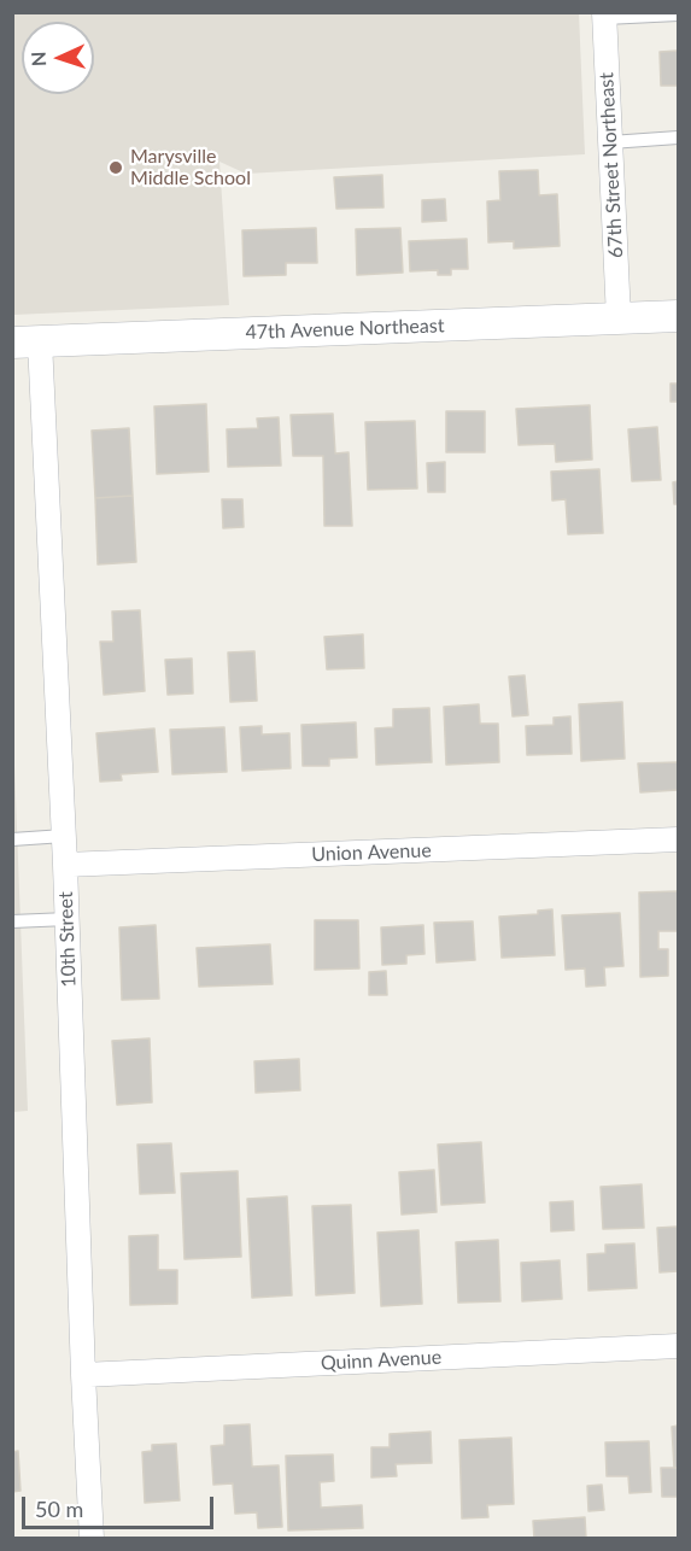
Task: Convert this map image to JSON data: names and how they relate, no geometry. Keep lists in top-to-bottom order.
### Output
{
  "streets": {
    "street": [
      "67th Street Northeast",
      "47th Avenue Northeast",
      "Union Avenue",
      "10th Street",
      "Quinn Avenue"
    ]
  },
  "crossings": [
    ["67th Street Northeast", "47th Avenue Northeast"],
    ["47th Avenue Northeast", "10th Street"],
    ["Union Avenue", "10th Street"],
    ["10th Street", "Quinn Avenue"]
  ],
  "places": ["Marysville Middle School"],
  "scale_bar": "50 m",
  "north": "left"
}
